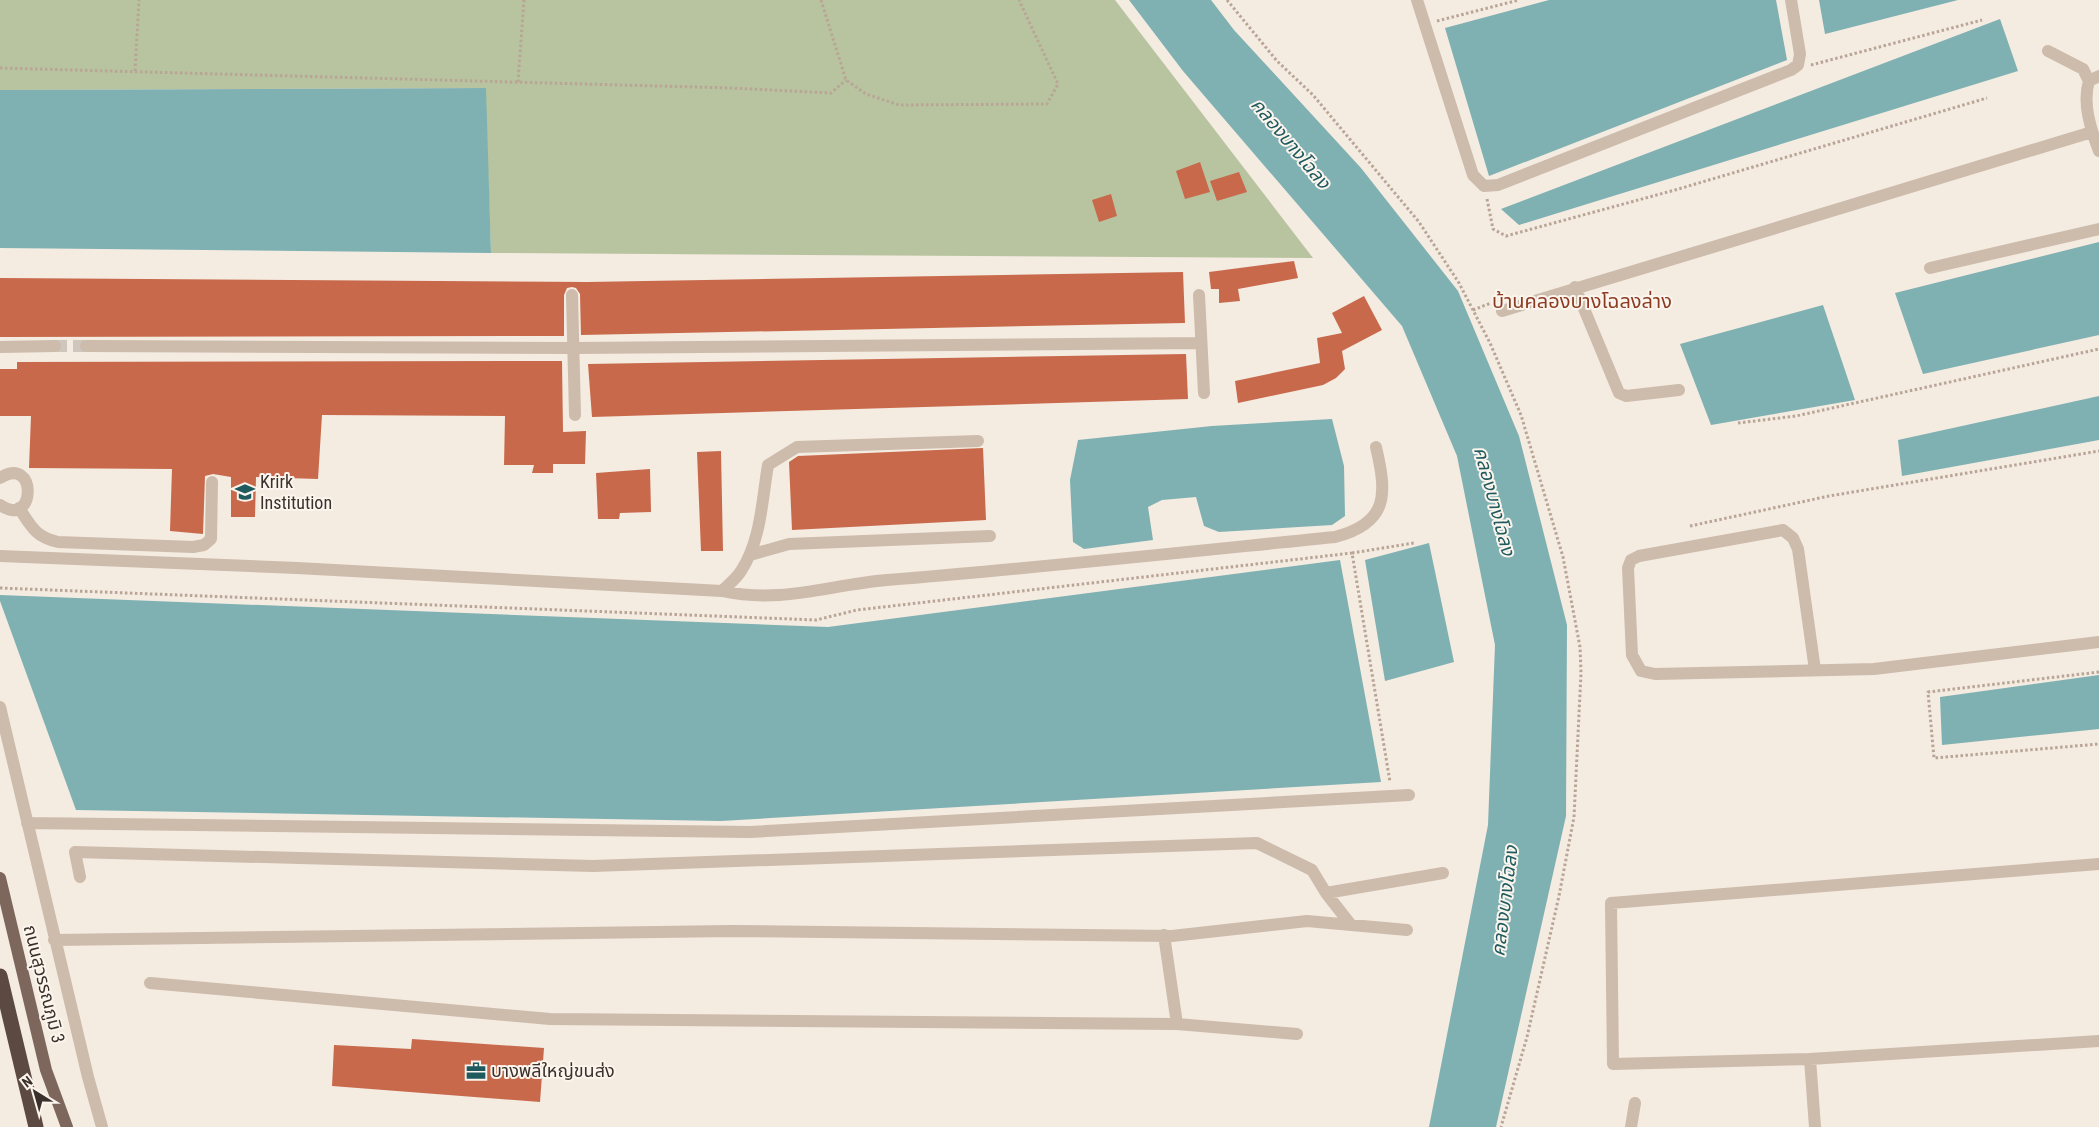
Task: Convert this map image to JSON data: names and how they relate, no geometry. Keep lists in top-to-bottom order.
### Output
{
  "streets": {
    "main road": ["ถนนสุวรรณภูมิ 3"]
  },
  "districts": ["บ้านคลองบางโฉลงล่าง"],
  "water": ["คลองบางโฉลง"],
  "places": {
    "school or university": ["Krirk Institution"],
    "office": ["บางพลีใหญ่ขนส่ง"]
  },
  "north": "top left"
}
